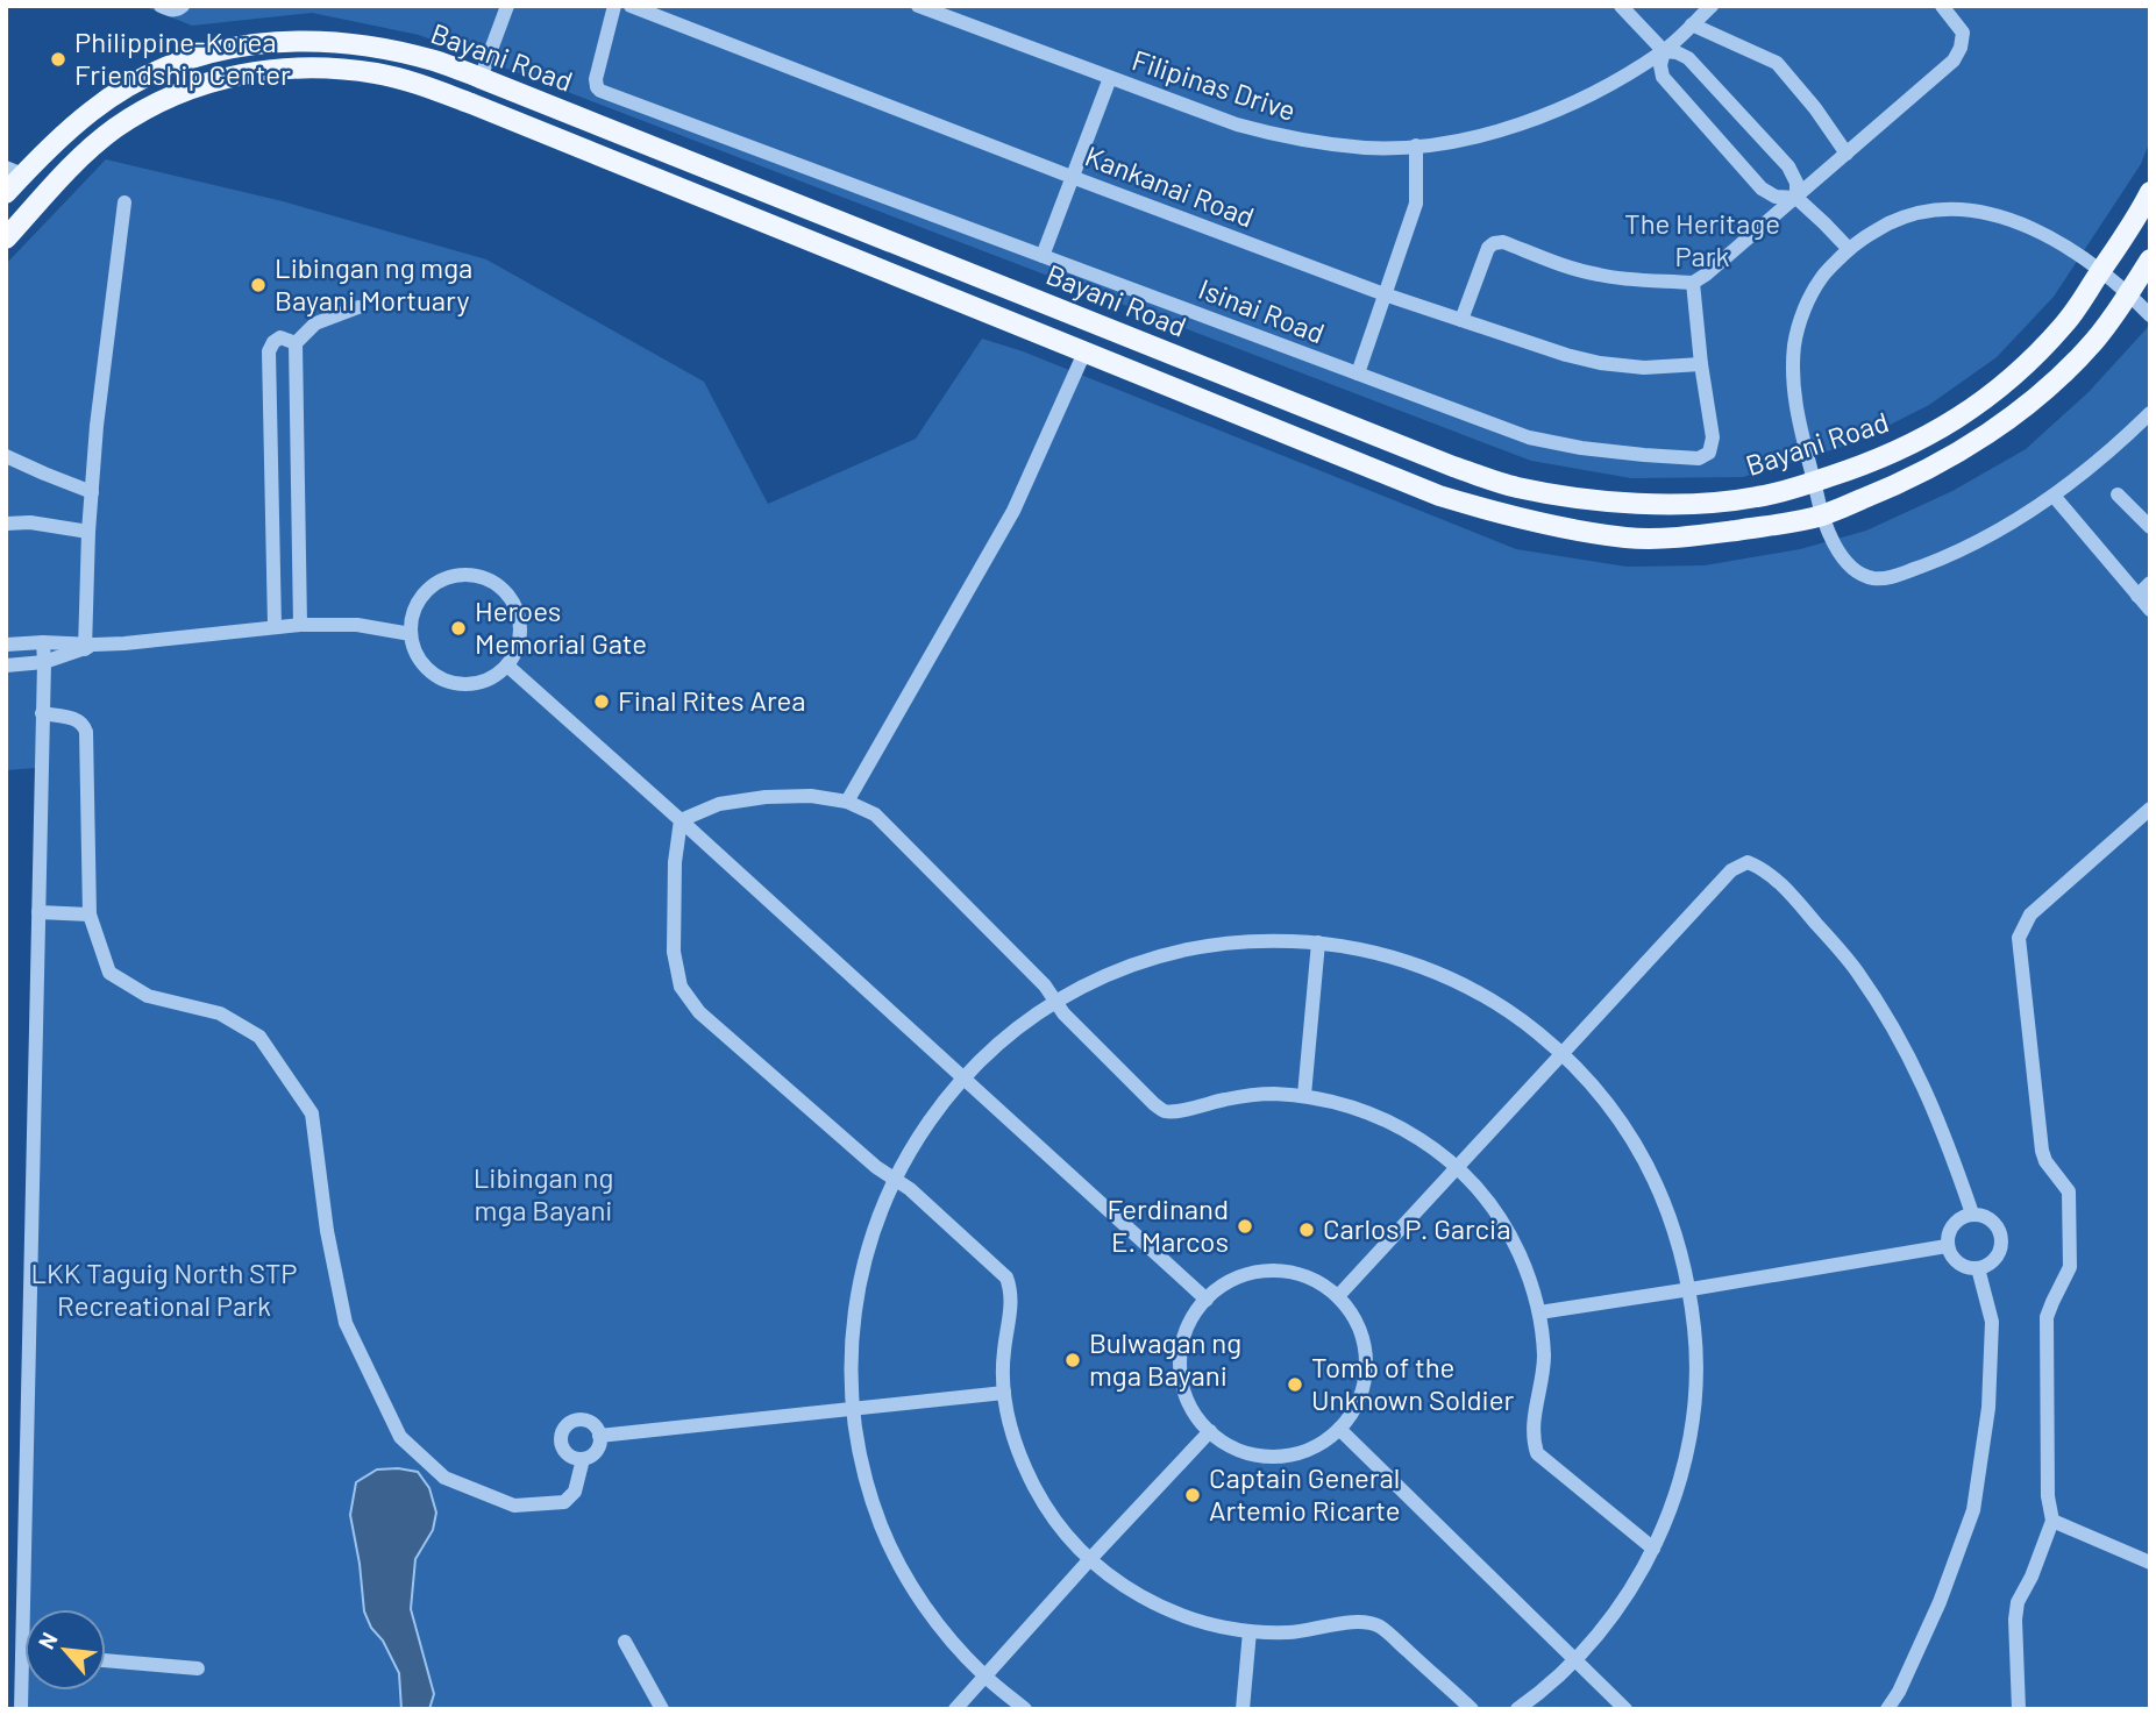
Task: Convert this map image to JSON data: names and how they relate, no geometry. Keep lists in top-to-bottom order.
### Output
{
  "streets": {
    "main road": ["Bayani Road"],
    "street": ["Filipinas Drive", "Kankanai Road", "Isinai Road"]
  },
  "crossings": [
    ["Kankanai Road", "Isinai Road"]
  ],
  "parks": ["The Heritage Park", "Libingan ng mga Bayani", "LKK Taguig North STP Recreational Park"],
  "places": [
    "Philippine-Korea Friendship Center",
    "Libingan ng mga Bayani Mortuary",
    "Heroes Memorial Gate",
    "Final Rites Area",
    "Ferdinand E. Marcos",
    "Carlos P. Garcia",
    "Bulwagan ng mga Bayani",
    "Tomb of the Unknown Soldier",
    "Captain General Artemio Ricarte"
  ],
  "north": "top left"
}
